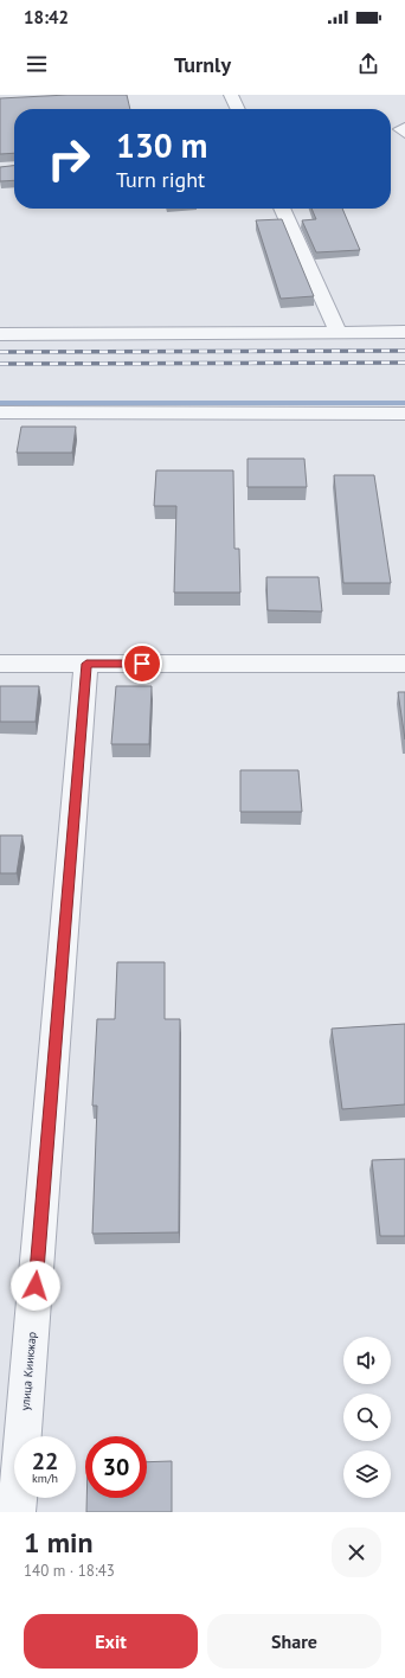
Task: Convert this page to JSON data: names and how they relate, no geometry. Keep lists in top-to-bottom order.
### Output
{
  "streets": {
    "street": ["улица Киикжар"]
  },
  "page": {
    "status": "18:42",
    "header": "Turnly",
    "turn": ["130 m", "Turn right"],
    "speed": "22 km/h",
    "limit": "30",
    "heading": ["1 min", "140 m · 18:43"],
    "buttons": ["Exit", "Share"]
  }
}
